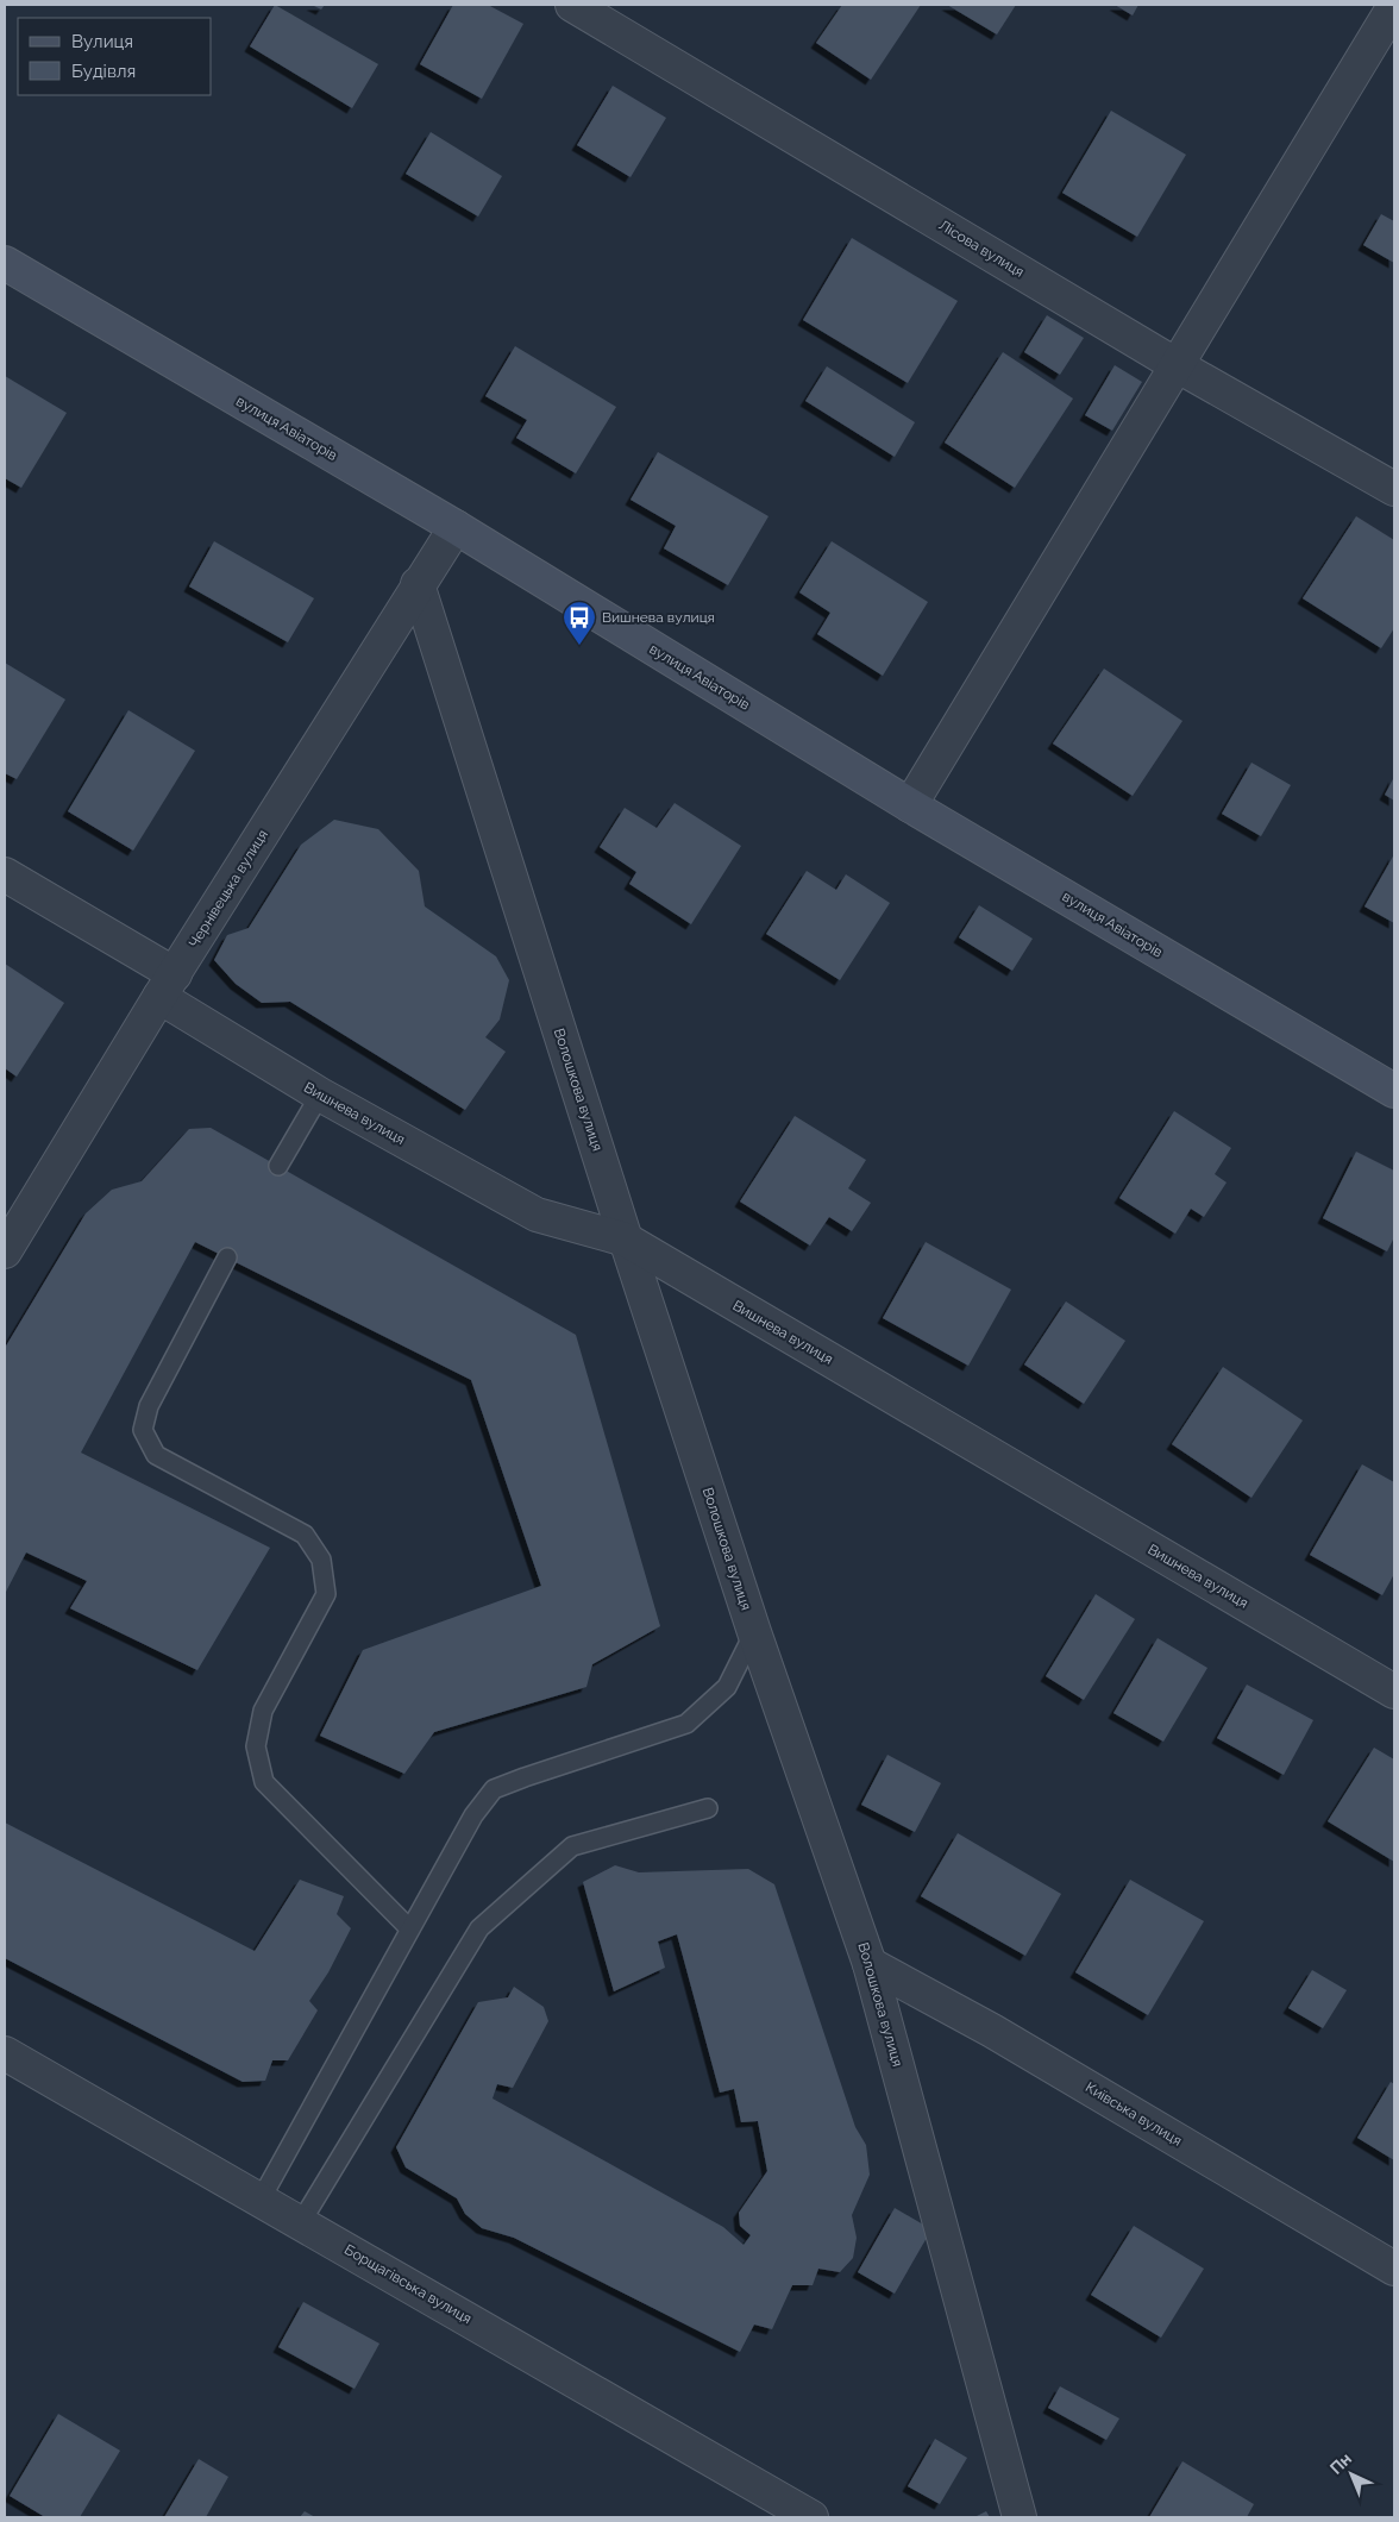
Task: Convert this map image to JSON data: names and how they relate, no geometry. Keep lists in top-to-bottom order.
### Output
{
  "streets": {
    "main road": ["вулиця Авіаторів"],
    "street": [
      "Лісова вулиця",
      "Чернівецька вулиця",
      "Волошкова вулиця",
      "Вишнева вулиця",
      "Київська вулиця",
      "Борщагівська вулиця"
    ]
  },
  "crossings": [
    ["вулиця Авіаторів", "Чернівецька вулиця"],
    ["Чернівецька вулиця", "Волошкова вулиця"],
    ["Чернівецька вулиця", "Вишнева вулиця"],
    ["Волошкова вулиця", "Вишнева вулиця"],
    ["Волошкова вулиця", "Київська вулиця"]
  ],
  "places": {
    "bus stop": ["Вишнева вулиця"]
  },
  "legend": ["Вулиця", "Будівля"],
  "north": "top left"
}
